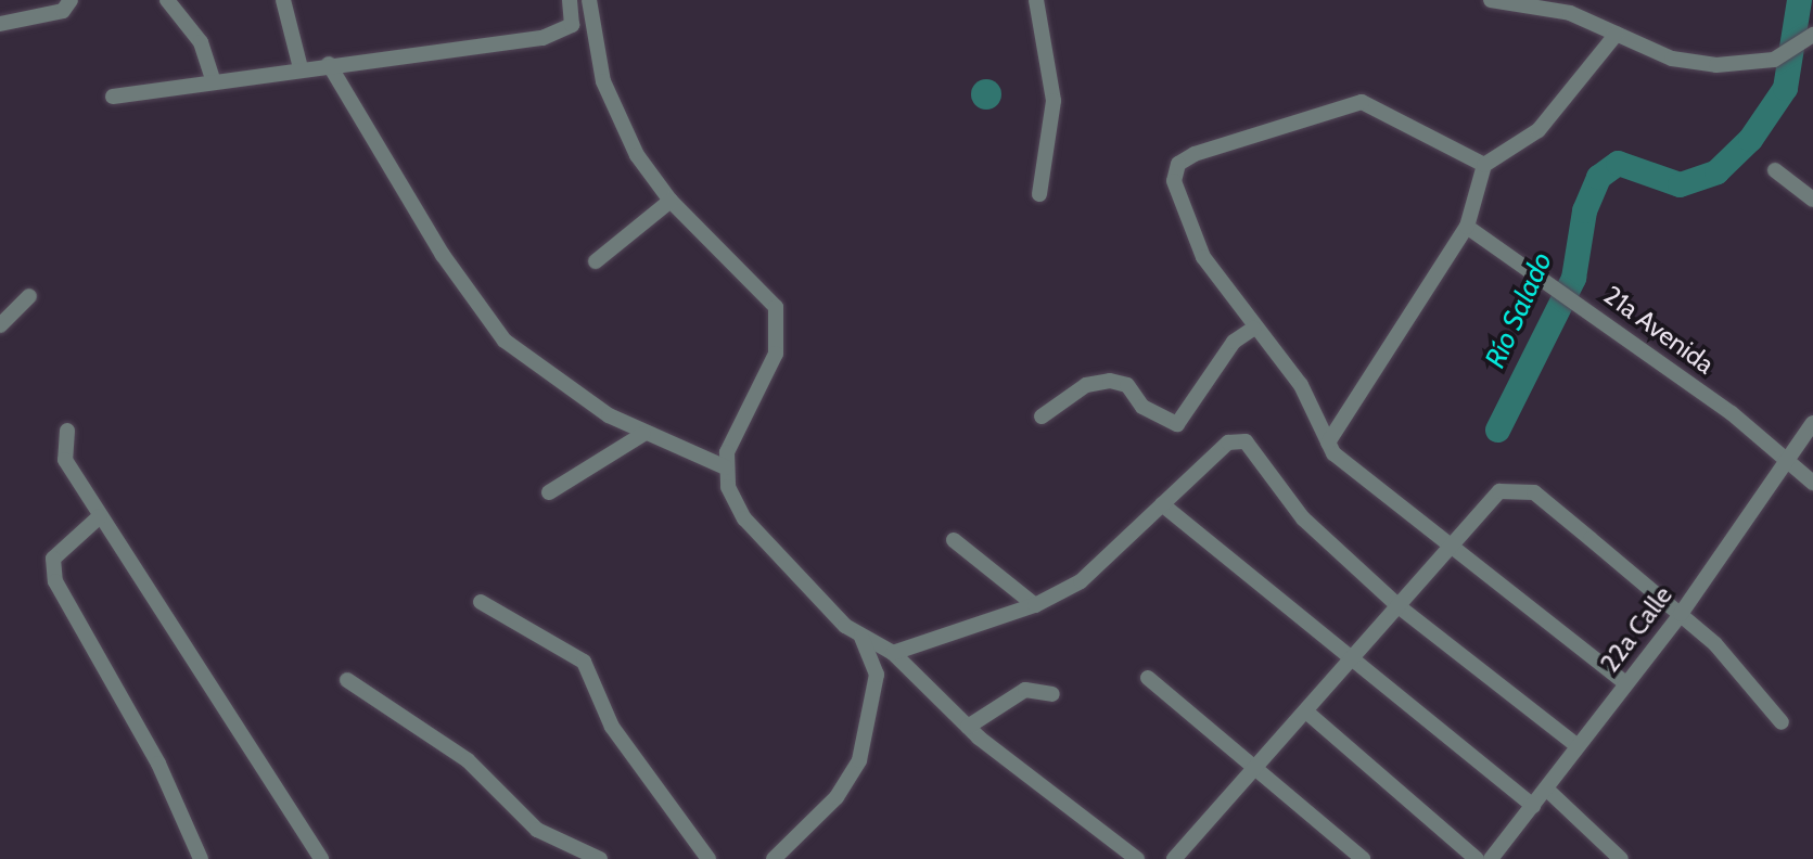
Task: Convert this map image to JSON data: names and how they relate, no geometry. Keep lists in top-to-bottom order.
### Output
{
  "streets": {
    "street": ["21a Avenida", "22a Calle"]
  },
  "crossings": [
    ["21a Avenida", "22a Calle"]
  ],
  "water": ["Río Salado"]
}
